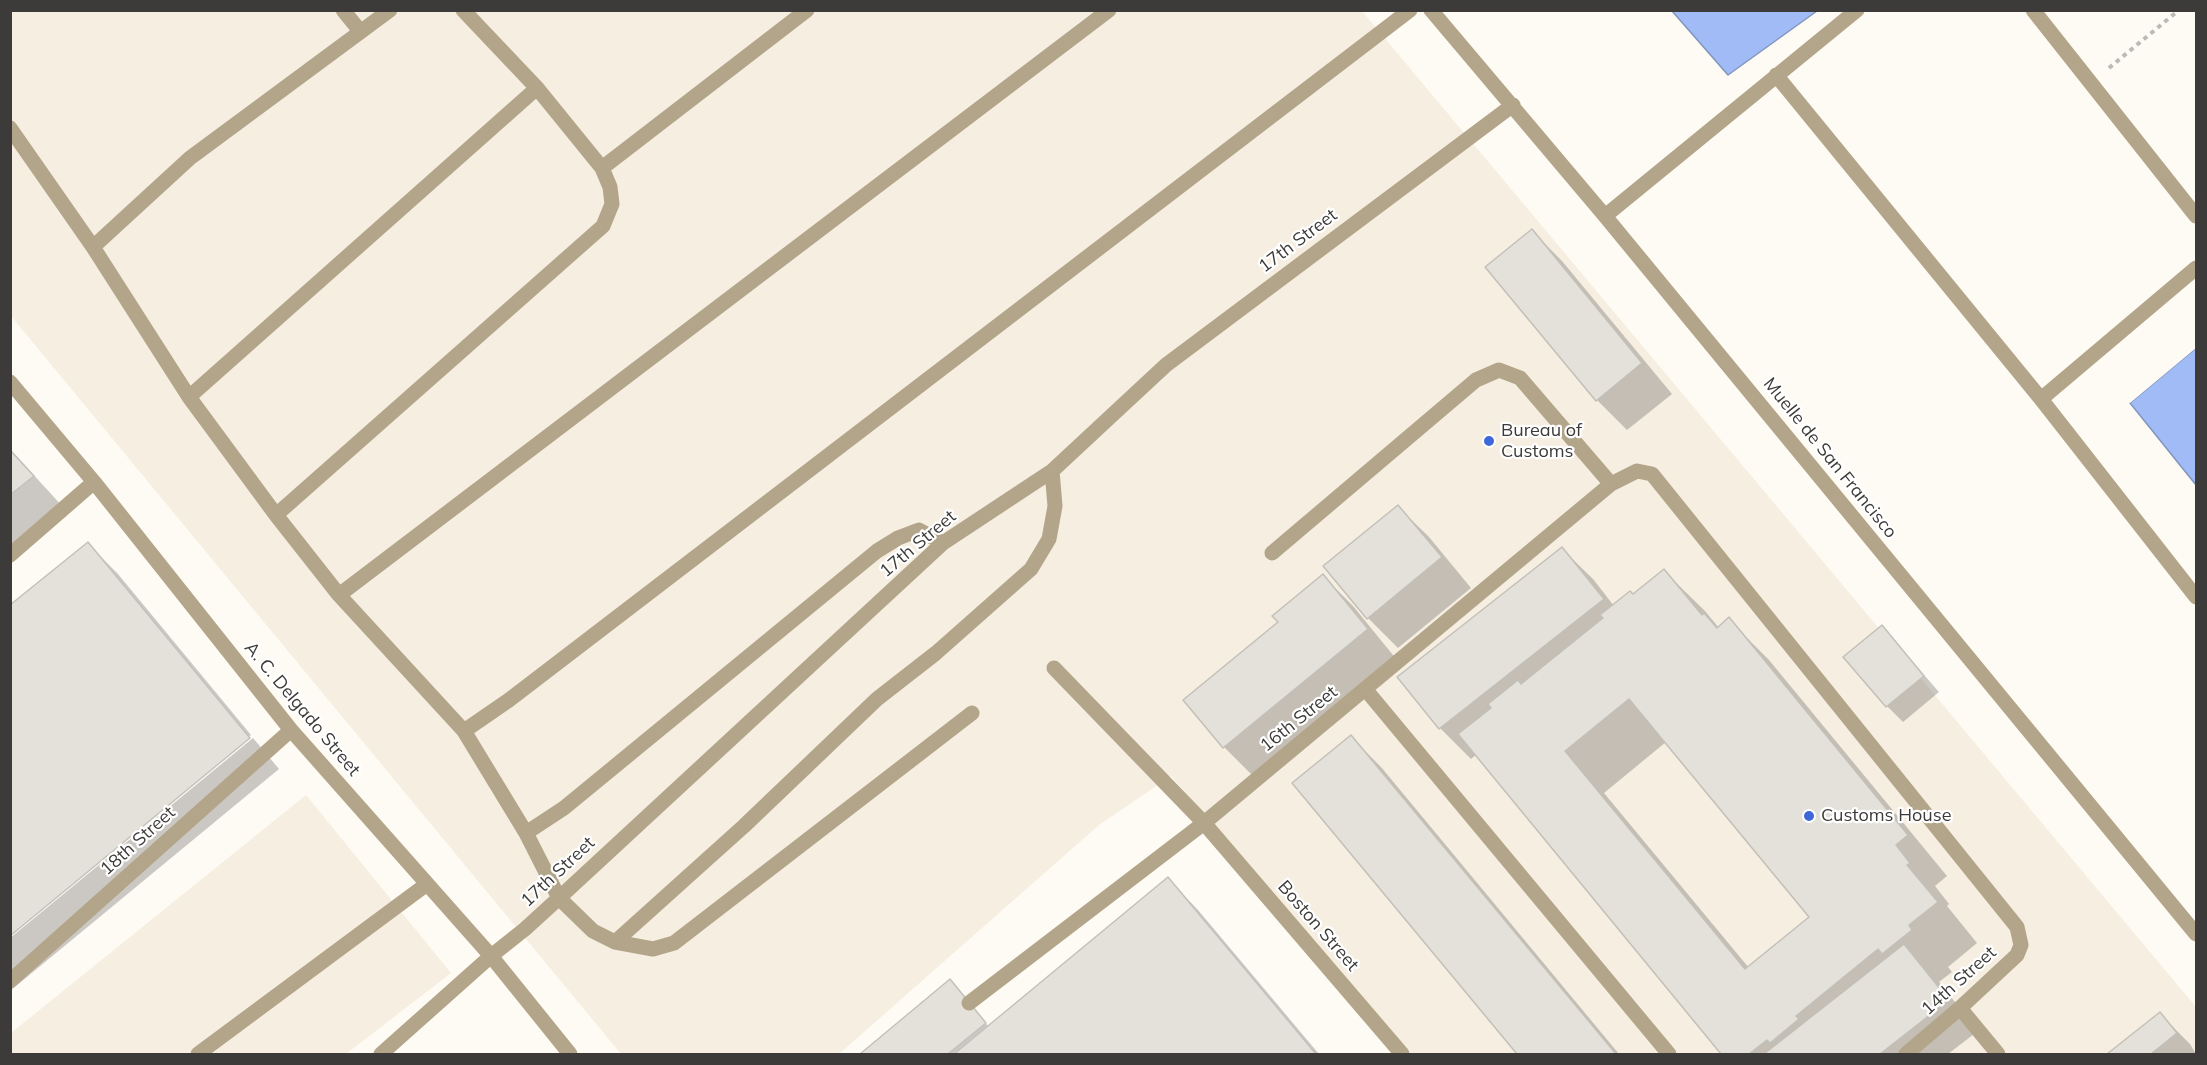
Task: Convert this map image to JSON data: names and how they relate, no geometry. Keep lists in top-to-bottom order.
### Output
{
  "streets": {
    "street": [
      "17th Street",
      "Muelle de San Francisco",
      "A. C. Delgado Street",
      "16th Street",
      "18th Street",
      "Boston Street",
      "14th Street"
    ]
  },
  "crossings": [
    ["17th Street", "Muelle de San Francisco"],
    ["17th Street", "A. C. Delgado Street"],
    ["A. C. Delgado Street", "18th Street"],
    ["16th Street", "Boston Street"],
    ["16th Street", "14th Street"]
  ],
  "places": ["Bureau of Customs", "Customs House"]
}
